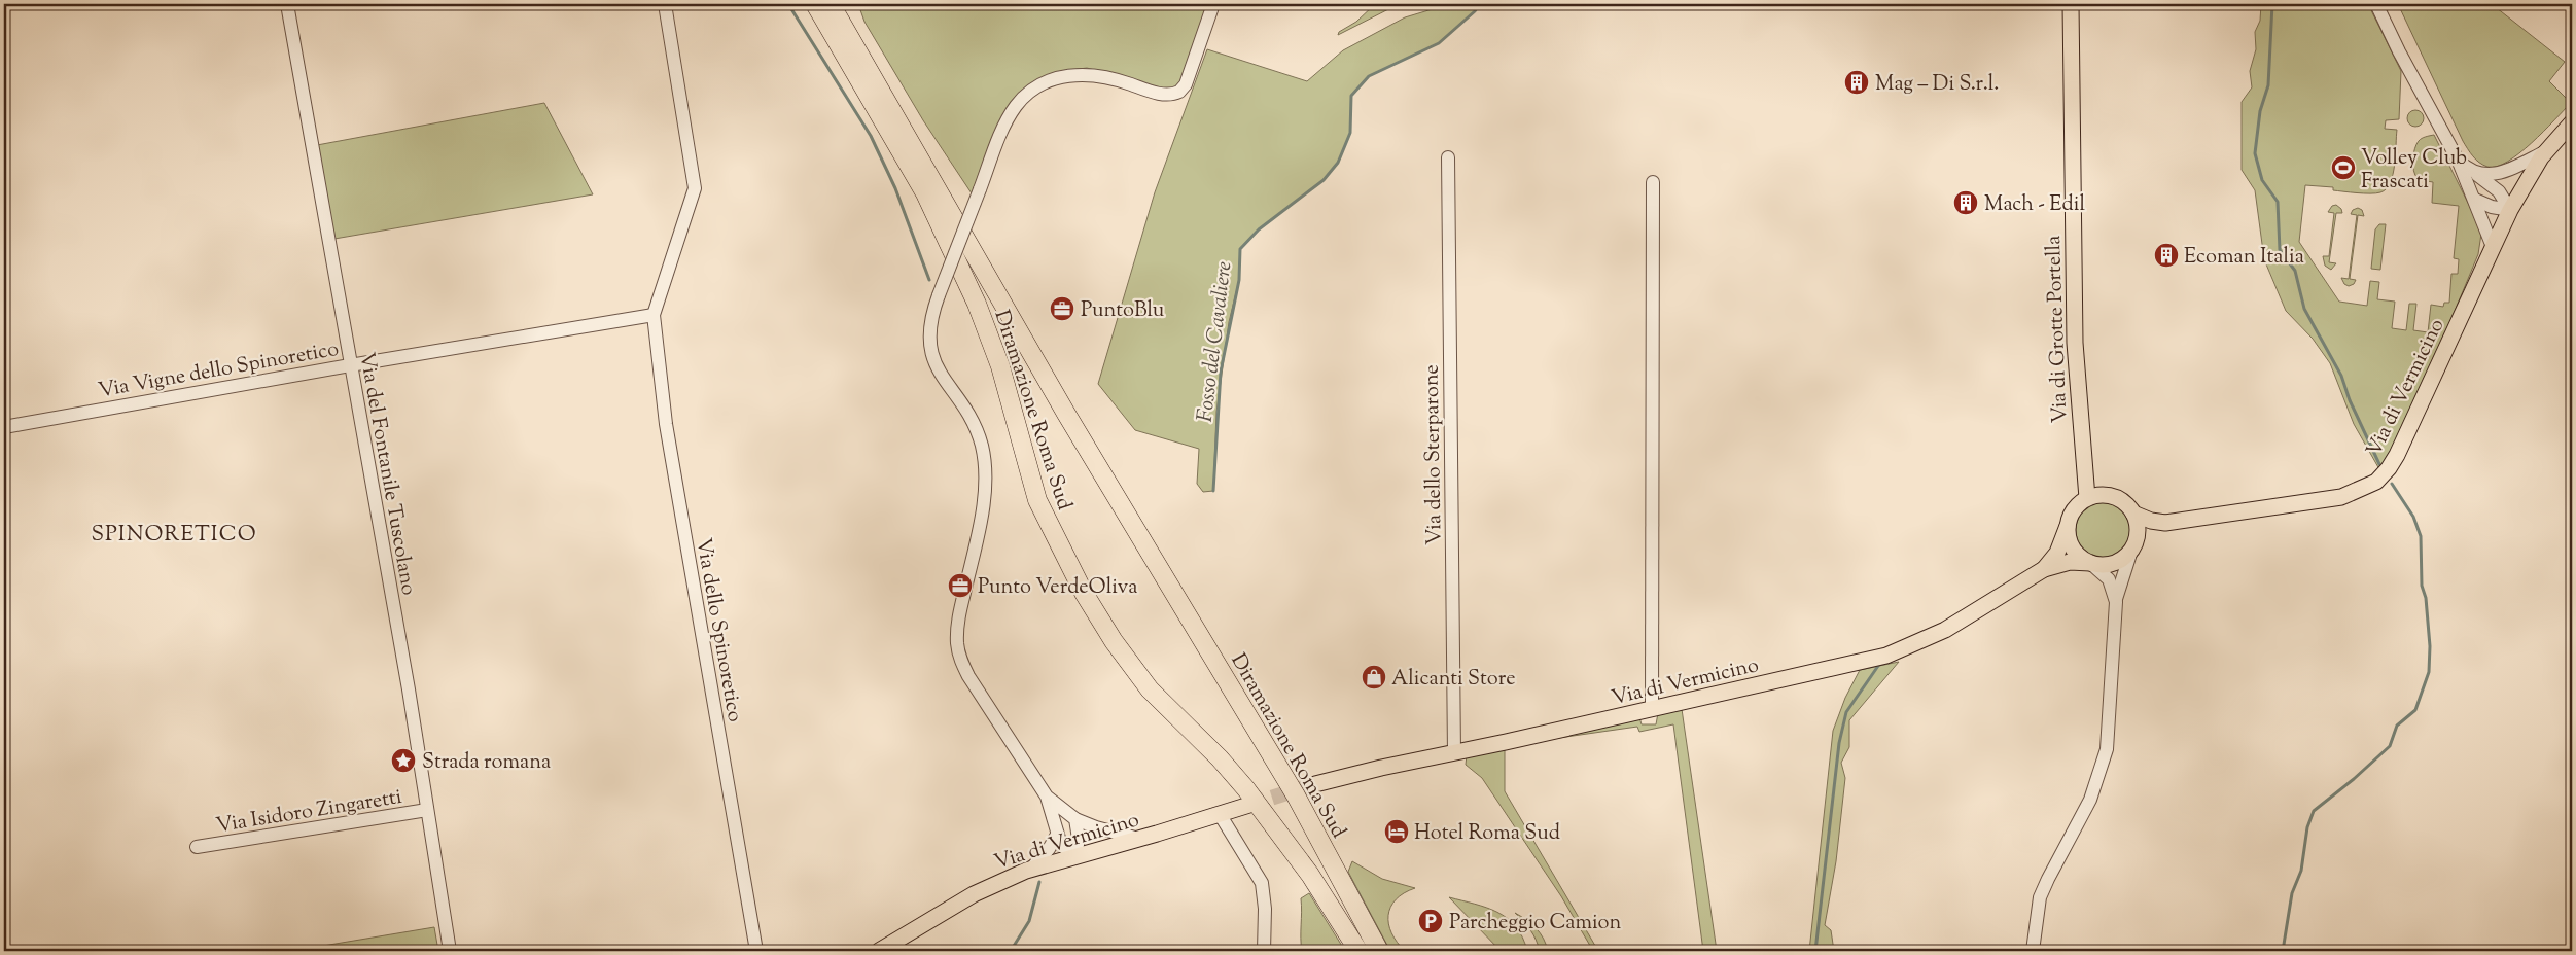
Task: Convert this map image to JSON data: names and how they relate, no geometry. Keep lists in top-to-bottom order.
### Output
{
  "streets": {
    "highway": ["Diramazione Roma Sud"],
    "main road": ["Via di Grotte Portella", "Via di Vermicino"],
    "street": [
      "Via Vigne dello Spinoretico",
      "Via dello Sterparone",
      "Via del Fontanile Tuscolano",
      "Via dello Spinoretico",
      "Via Isidoro Zingaretti"
    ]
  },
  "crossings": [
    ["Via di Grotte Portella", "Via di Vermicino"],
    ["Via Vigne dello Spinoretico", "Via del Fontanile Tuscolano"],
    ["Via Vigne dello Spinoretico", "Via dello Spinoretico"],
    ["Via di Vermicino", "Via dello Sterparone"],
    ["Via del Fontanile Tuscolano", "Via Isidoro Zingaretti"]
  ],
  "districts": ["SPINORETICO"],
  "water": ["Fosso del Cavaliere"],
  "places": {
    "building": ["Mag – Di S.r.l.", "Mach - Edil", "Ecoman Italia"],
    "sports": ["Volley Club Frascati"],
    "office": ["PuntoBlu", "Punto VerdeOliva"],
    "shop": ["Alicanti Store"],
    "place": ["Strada romana"],
    "hotel": ["Hotel Roma Sud"],
    "parking": ["Parcheggio Camion"]
  }
}
